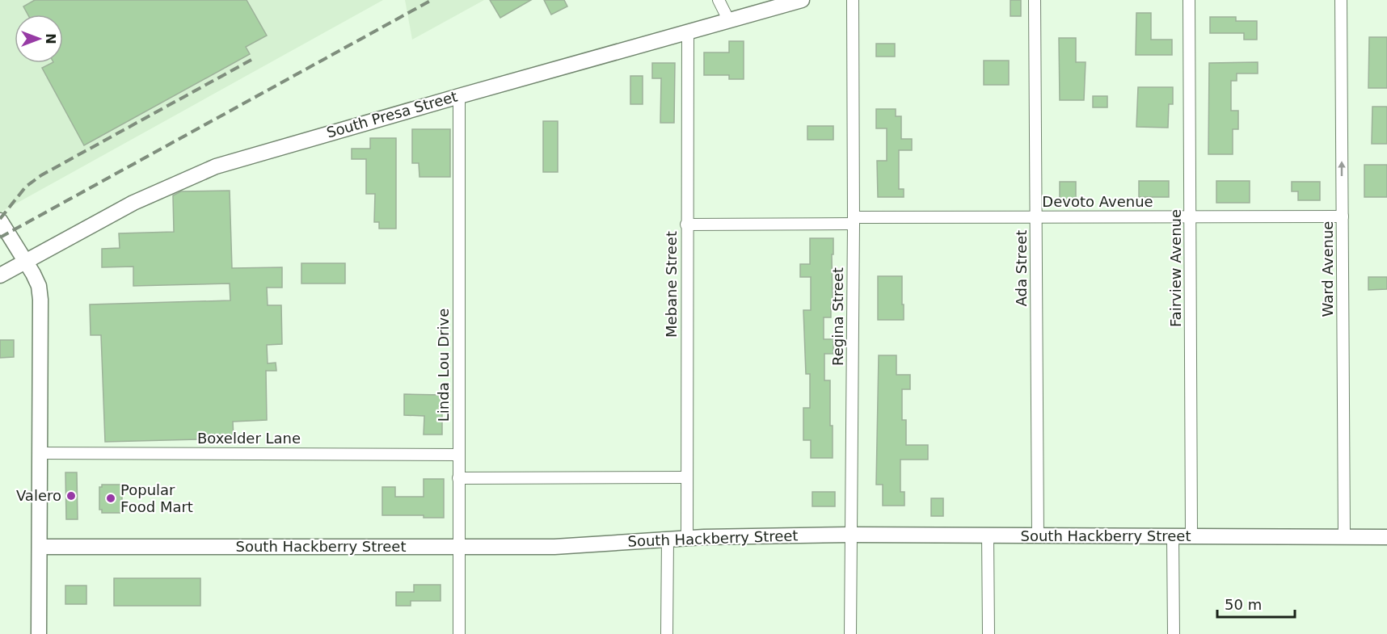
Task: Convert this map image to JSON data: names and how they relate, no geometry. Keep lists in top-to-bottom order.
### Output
{
  "streets": {
    "main road": ["South Presa Street", "South Hackberry Street"],
    "street": [
      "Devoto Avenue",
      "Ada Street",
      "Fairview Avenue",
      "Ward Avenue",
      "Mebane Street",
      "Regina Street",
      "Linda Lou Drive",
      "Boxelder Lane"
    ]
  },
  "crossings": [
    ["South Presa Street", "Mebane Street"],
    ["South Presa Street", "Linda Lou Drive"],
    ["Devoto Avenue", "Ada Street"],
    ["Devoto Avenue", "Fairview Avenue"],
    ["Devoto Avenue", "Ward Avenue"],
    ["Devoto Avenue", "Mebane Street"],
    ["Devoto Avenue", "Regina Street"],
    ["Ada Street", "South Hackberry Street"],
    ["Fairview Avenue", "South Hackberry Street"],
    ["Ward Avenue", "South Hackberry Street"],
    ["Mebane Street", "South Hackberry Street"],
    ["Regina Street", "South Hackberry Street"],
    ["Linda Lou Drive", "Boxelder Lane"],
    ["Linda Lou Drive", "South Hackberry Street"]
  ],
  "one_way": ["Ward Avenue"],
  "places": ["Valero", "Popular Food Mart"],
  "scale_bar": "50 m",
  "north": "right"
}
